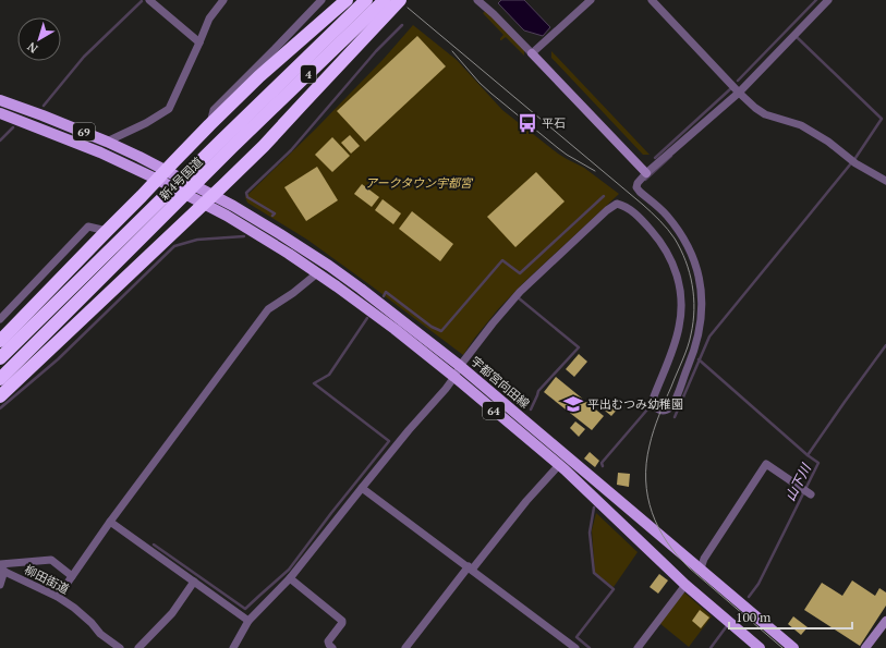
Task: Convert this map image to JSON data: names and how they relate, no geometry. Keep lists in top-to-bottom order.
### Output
{
  "streets": {
    "highway": ["4", "新4号国道"],
    "main road": ["69", "宇都宮向田線", "64"],
    "street": ["柳田街道"]
  },
  "crossings": [
    ["69", "宇都宮向田線"]
  ],
  "water": ["山下川"],
  "parks": ["アークタウン宇都宮"],
  "places": {
    "bus stop": ["平石"],
    "school or university": ["平出むつみ幼稚園"]
  },
  "scale_bar": "100 m",
  "north": "bottom left"
}
